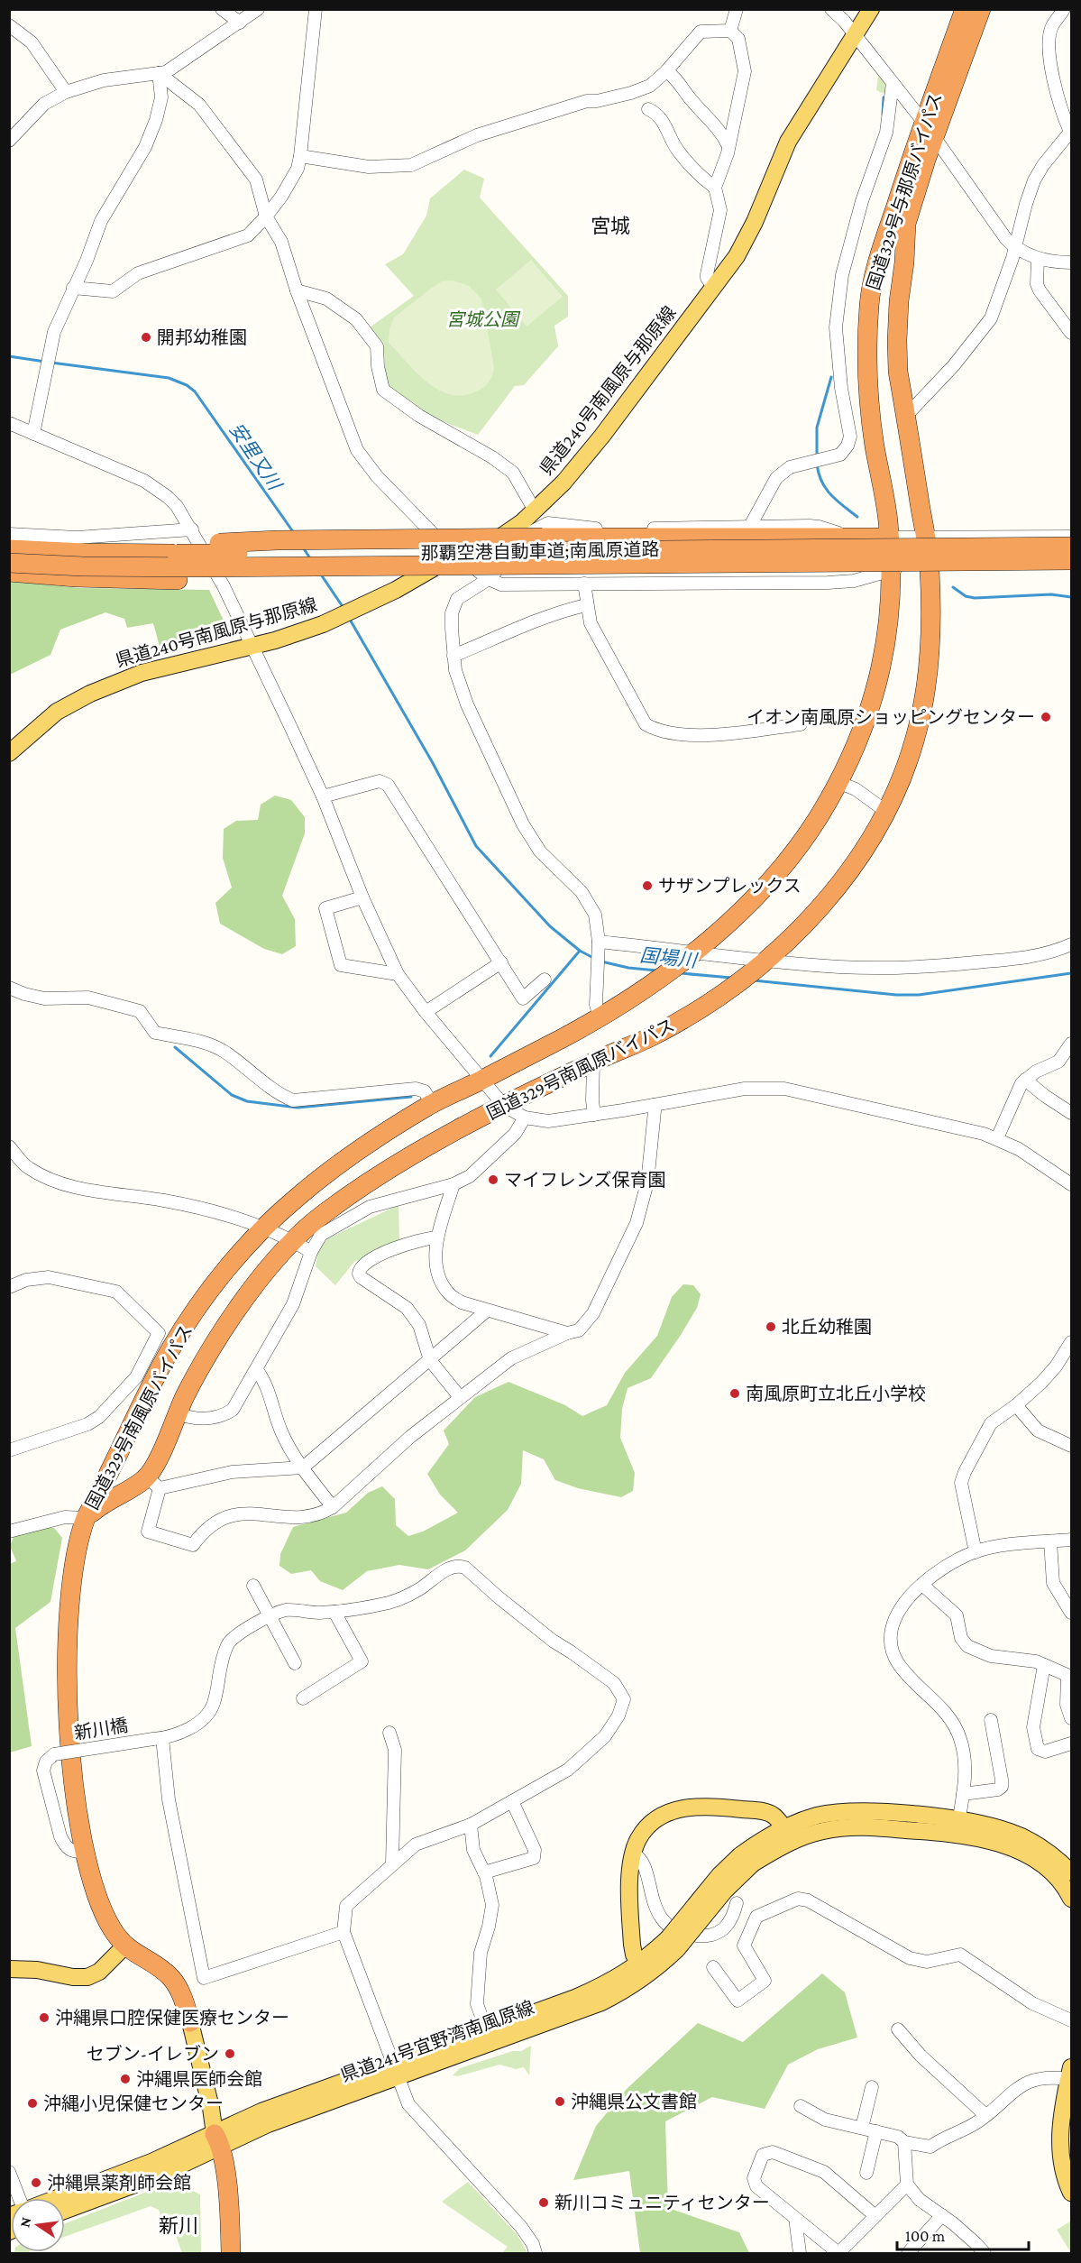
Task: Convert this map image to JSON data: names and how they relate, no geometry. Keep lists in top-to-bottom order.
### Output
{
  "streets": {
    "highway": ["国道329号与那原バイパス", "那覇空港自動車道;南風原道路", "国道329号南風原バイパス"],
    "main road": ["県道240号南風原与那原線", "県道241号宜野湾南風原線"],
    "street": ["新川橋"]
  },
  "crossings": [
    ["国道329号与那原バイパス", "国道329号南風原バイパス"],
    ["国道329号南風原バイパス", "新川橋"]
  ],
  "districts": ["宮城", "新川"],
  "water": ["安里又川", "国場川"],
  "parks": ["宮城公園"],
  "places": [
    "開邦幼稚園",
    "イオン南風原ショッピングセンター",
    "サザンプレックス",
    "マイフレンズ保育園",
    "北丘幼稚園",
    "南風原町立北丘小学校",
    "沖縄県口腔保健医療センター",
    "セブン-イレブン",
    "沖縄県医師会館",
    "沖縄県公文書館",
    "沖縄小児保健センター",
    "沖縄県薬剤師会館",
    "新川コミュニティセンター"
  ],
  "scale_bar": "100 m",
  "north": "left"
}
